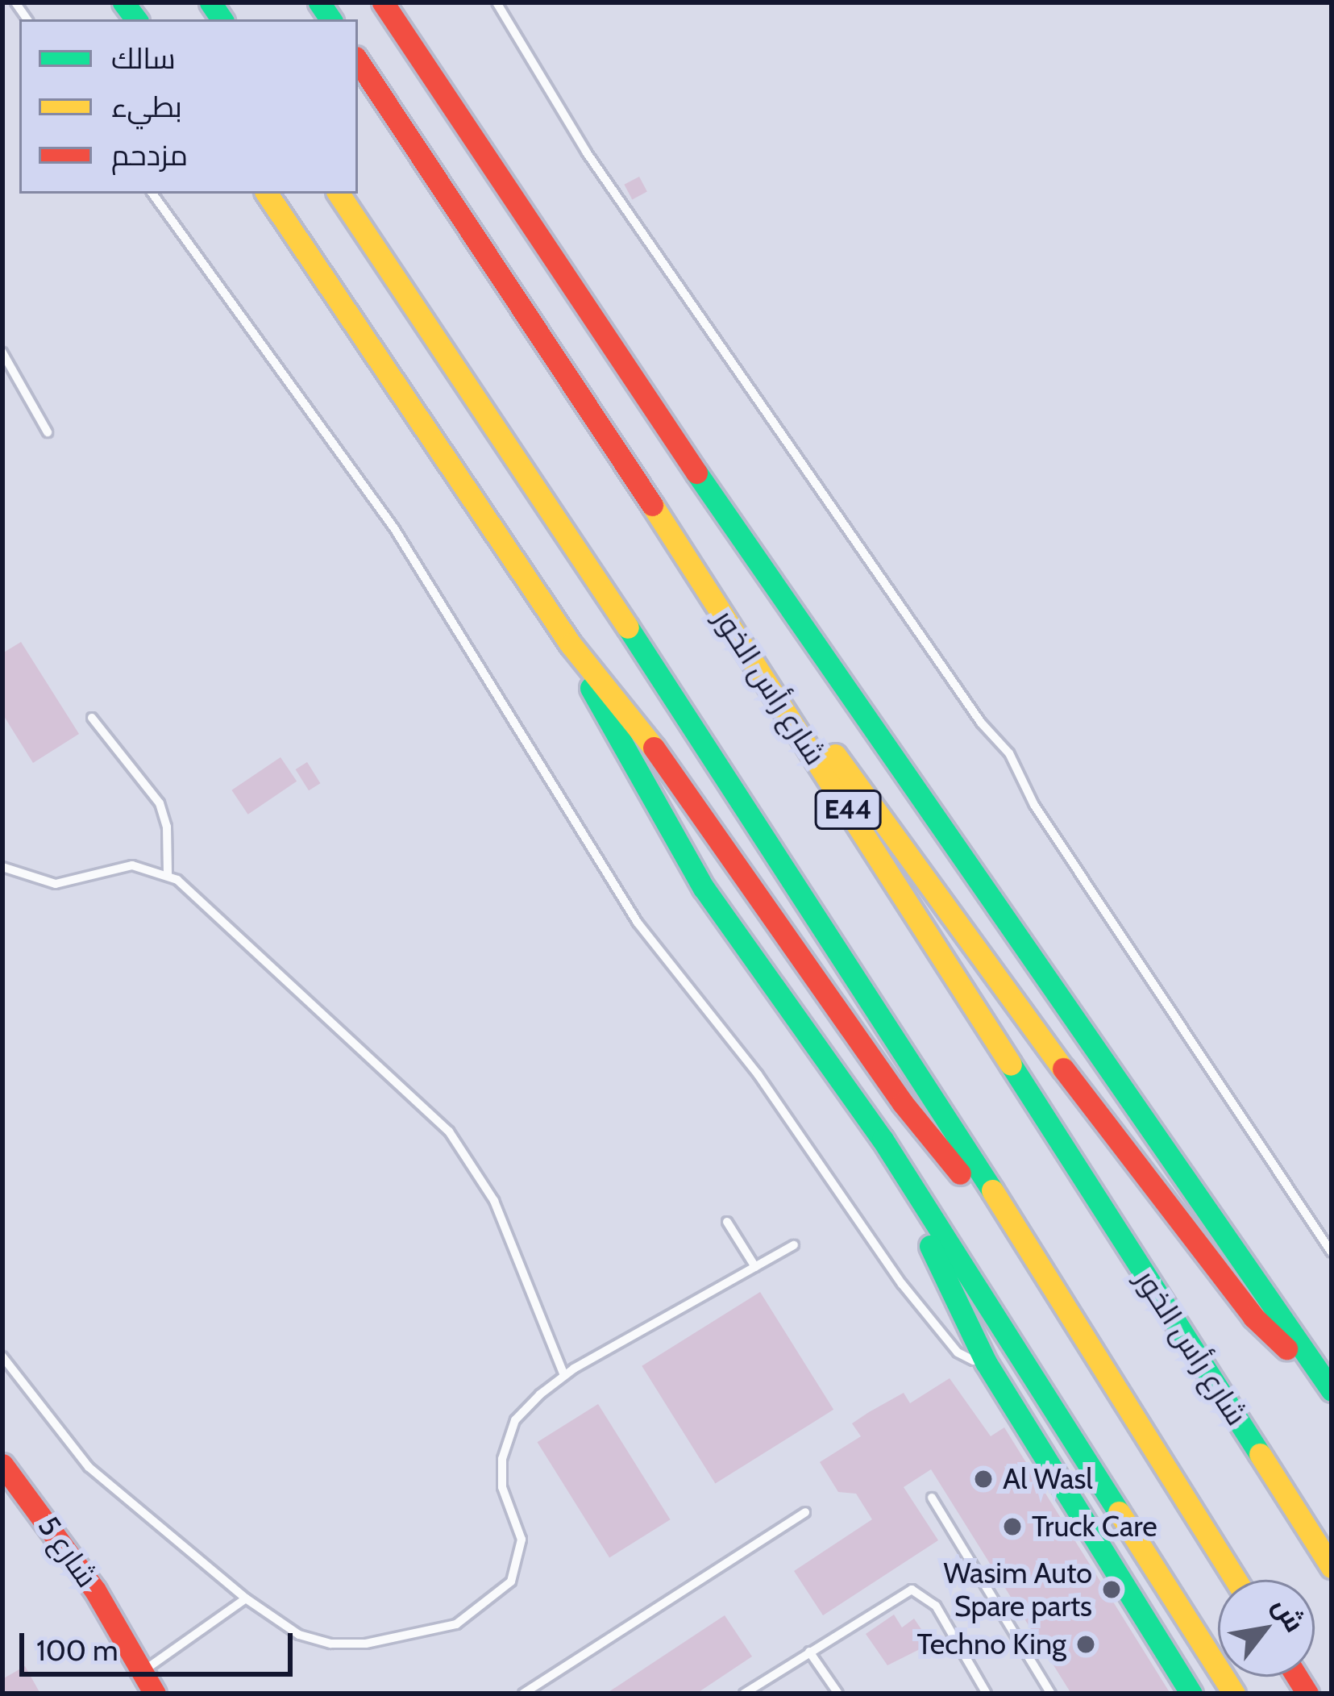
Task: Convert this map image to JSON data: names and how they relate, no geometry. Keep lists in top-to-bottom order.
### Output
{
  "streets": {
    "main road": ["شارع رأس الخور", "E44", "شارع 5"]
  },
  "places": [
    "Al Wasl",
    "Truck Care",
    "Wasim Auto Spare parts",
    "Techno King"
  ],
  "legend": ["سالك", "بطيء", "مزدحم"],
  "scale_bar": "100 m",
  "north": "top right"
}
